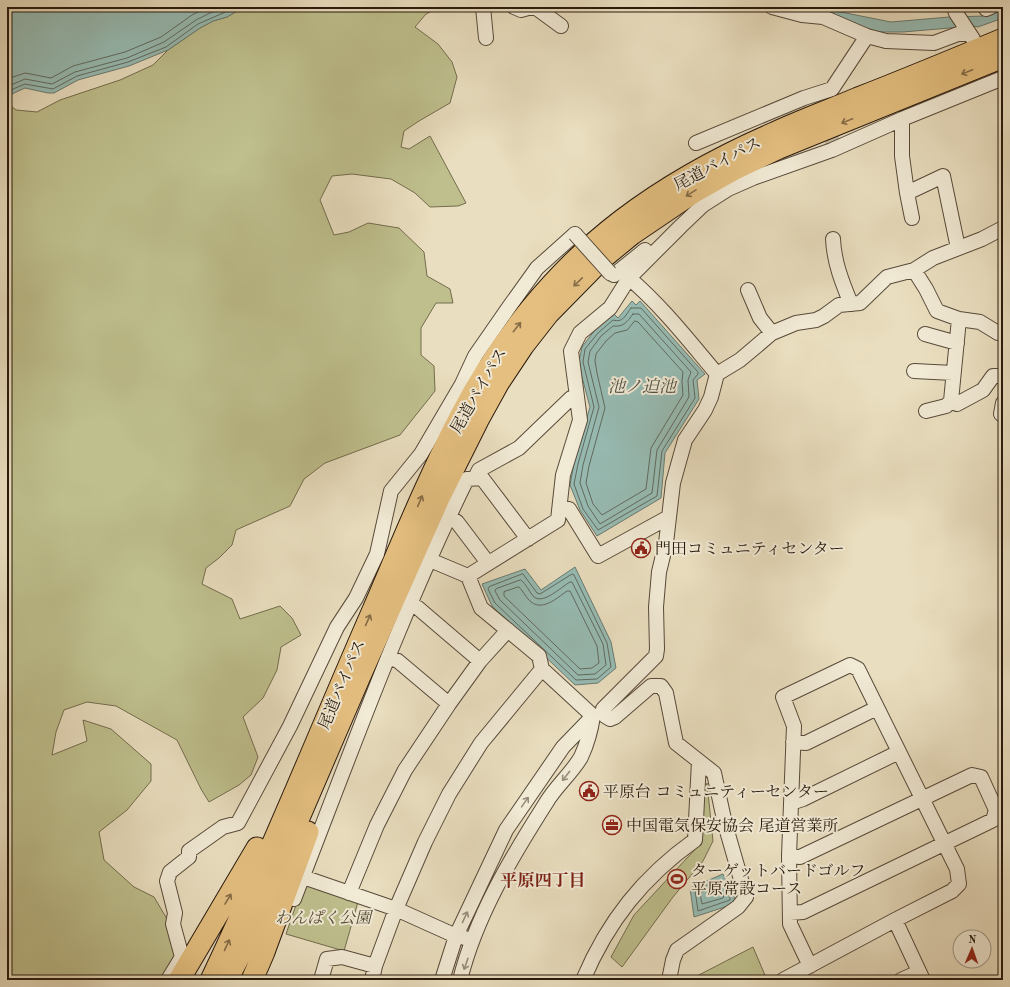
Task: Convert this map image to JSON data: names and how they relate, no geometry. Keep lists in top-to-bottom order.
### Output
{
  "streets": {
    "highway": ["尾道バイパス"]
  },
  "districts": ["平原四丁目"],
  "water": ["池ノ迫池"],
  "parks": ["わんぱく公園"],
  "places": {
    "public building": ["門田コミュニティセンター", "平原台 コミュニティーセンター"],
    "office": ["中国電気保安協会 尾道営業所"],
    "sports": ["ターゲットバードゴルフ 平原常設コース"]
  },
  "north": "top"
}
